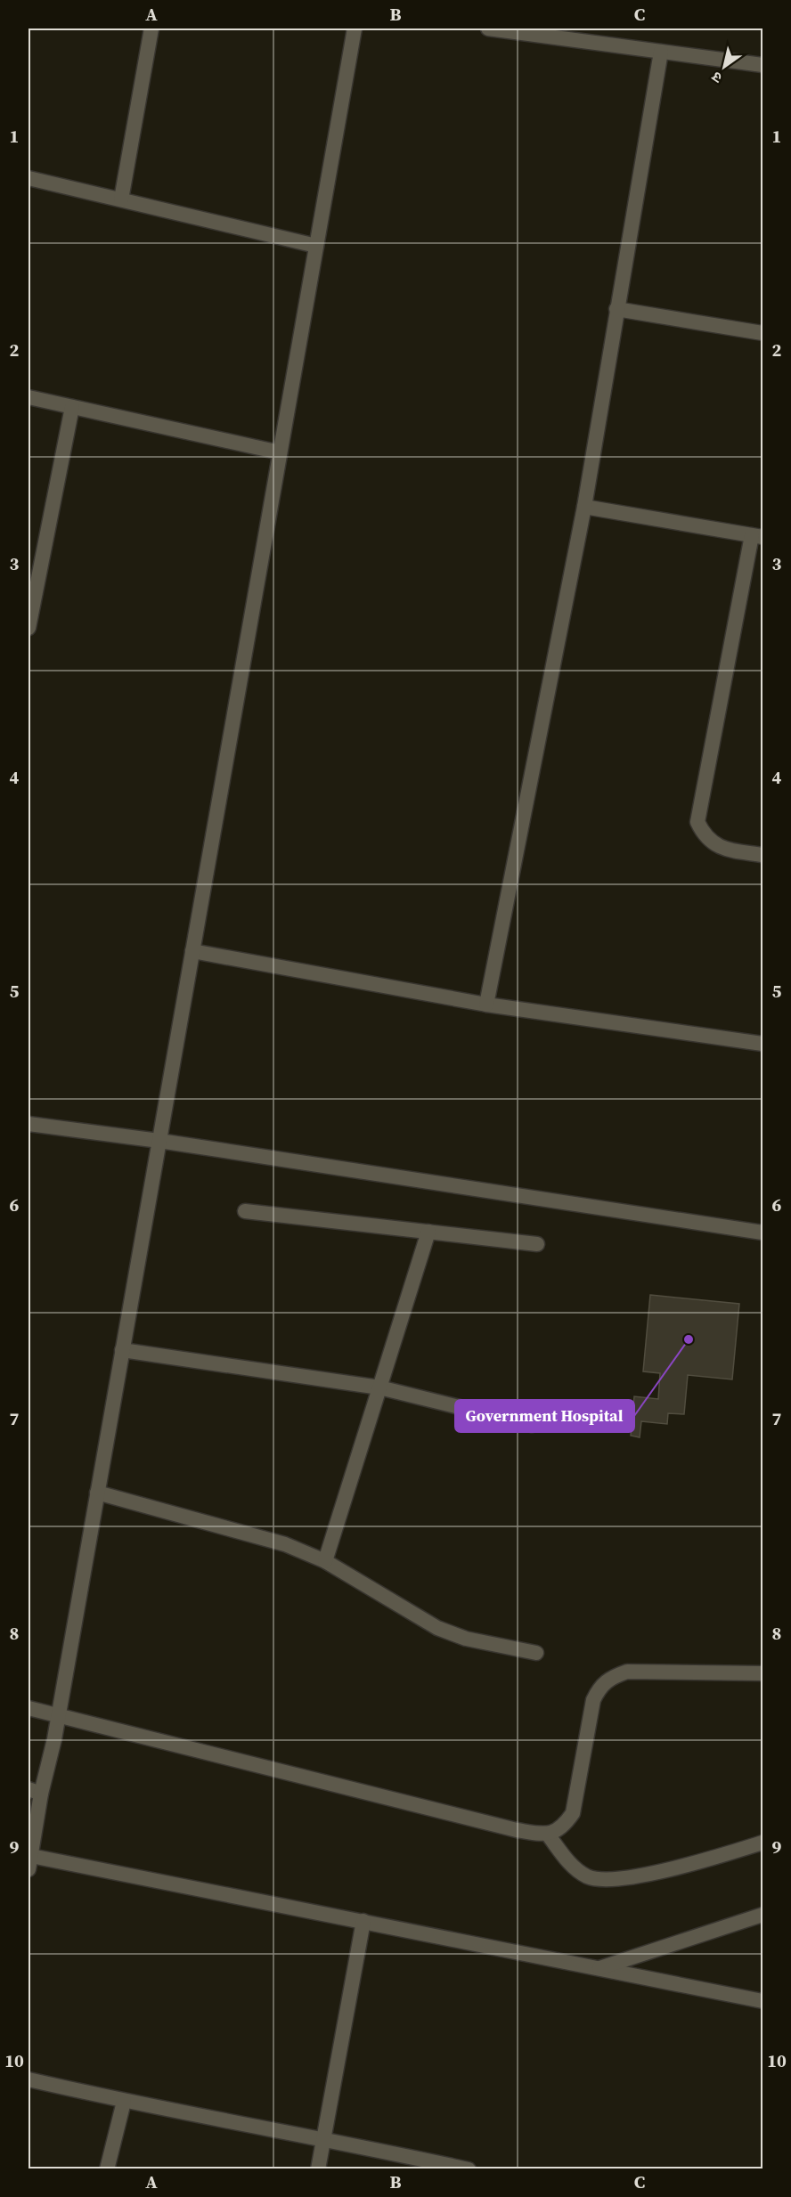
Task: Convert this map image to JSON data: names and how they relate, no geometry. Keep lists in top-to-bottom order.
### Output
{
  "places": ["Government Hospital"],
  "north": "bottom left",
  "grid": {
    "columns": ["A", "B", "C"],
    "rows": [
      "1",
      "2",
      "3",
      "4",
      "5",
      "6",
      "7",
      "8",
      "9",
      "10"
    ]
  }
}
